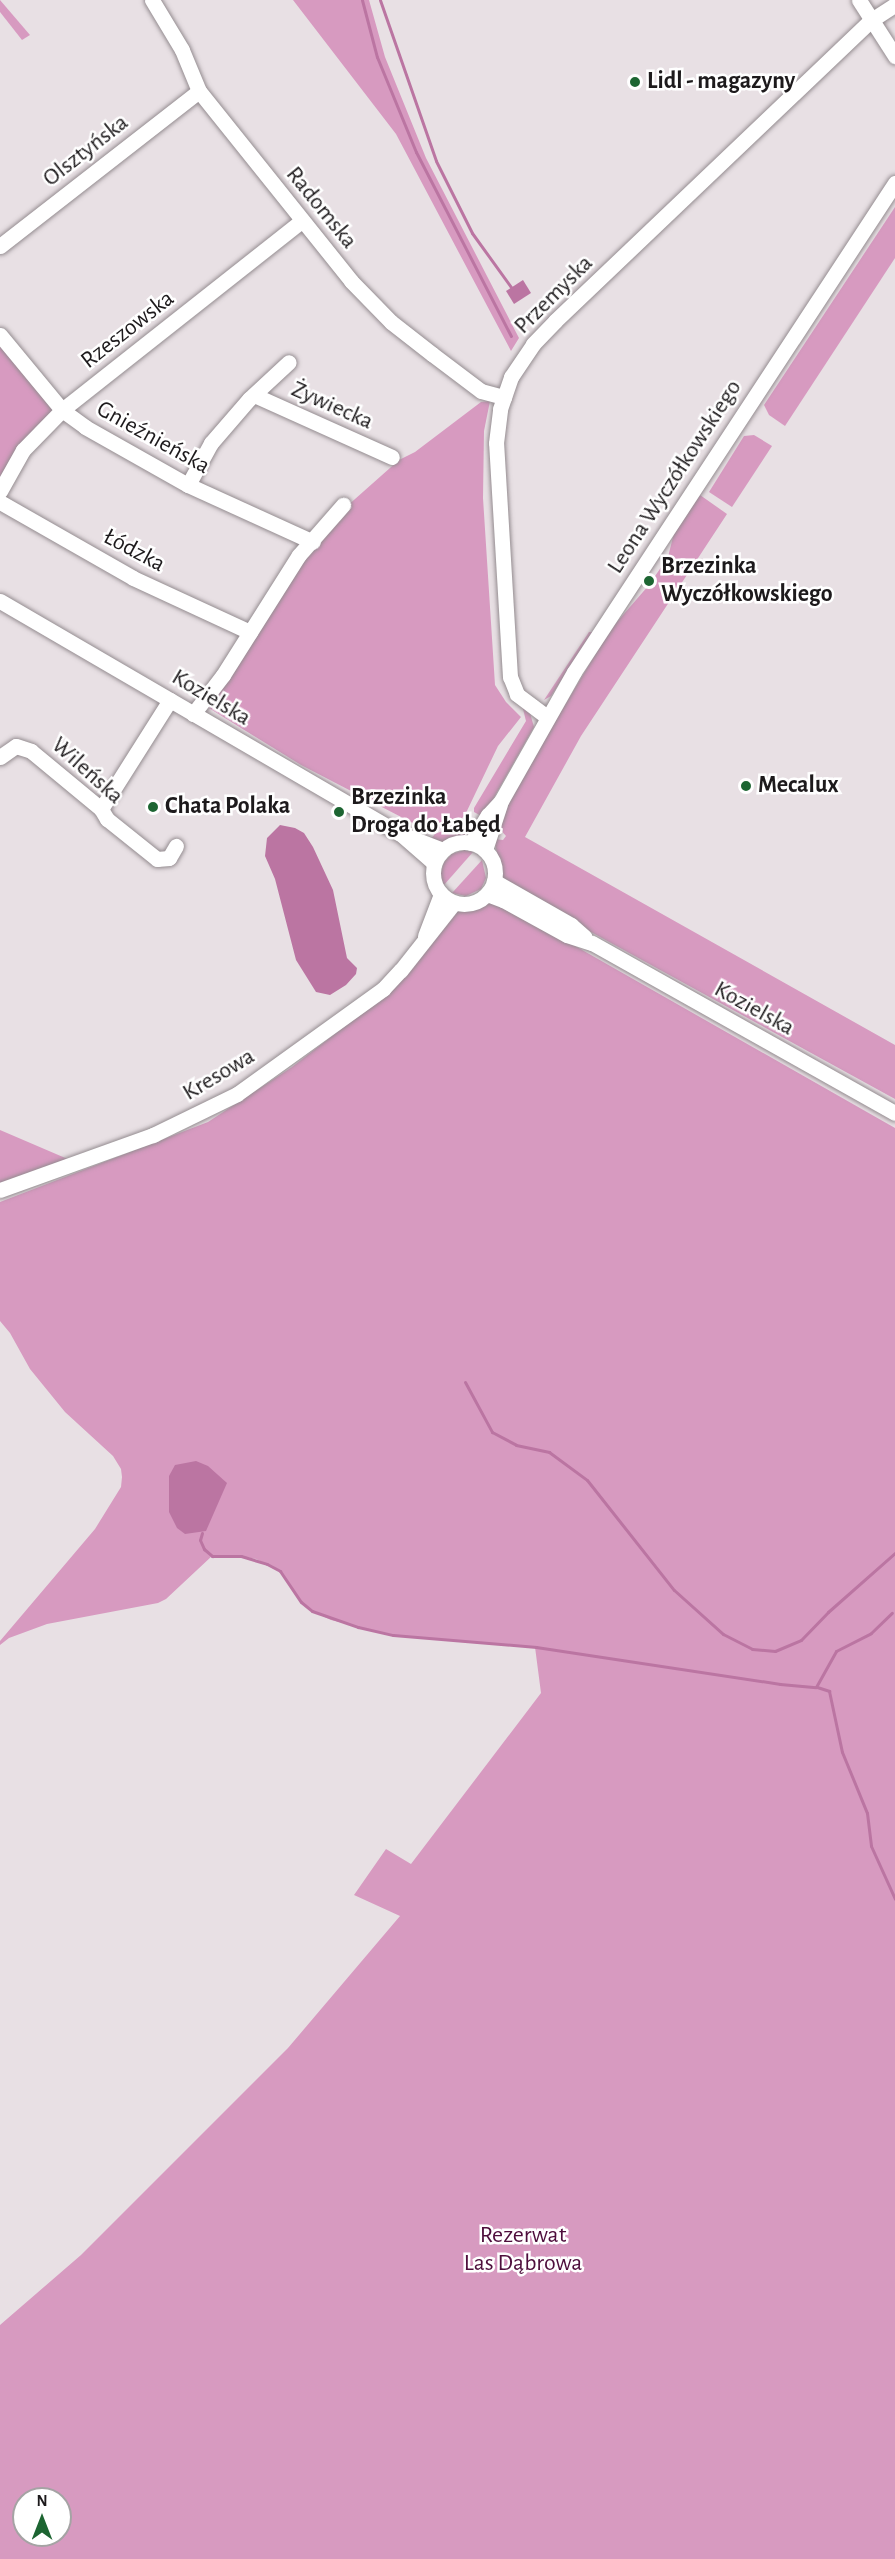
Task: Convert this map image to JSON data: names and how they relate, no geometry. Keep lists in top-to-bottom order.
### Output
{
  "streets": {
    "street": [
      "Olsztyńska",
      "Radomska",
      "Przemyska",
      "Rzeszowska",
      "Żywiecka",
      "Gnieźnieńska",
      "Leona Wyczółkowskiego",
      "Łódzka",
      "Kozielska",
      "Wileńska",
      "Kresowa"
    ]
  },
  "crossings": [
    ["Olsztyńska", "Radomska"],
    ["Radomska", "Przemyska"],
    ["Radomska", "Rzeszowska"],
    ["Przemyska", "Leona Wyczółkowskiego"],
    ["Rzeszowska", "Gnieźnieńska"],
    ["Żywiecka", "Gnieźnieńska"],
    ["Leona Wyczółkowskiego", "Kozielska"],
    ["Leona Wyczółkowskiego", "Kresowa"],
    ["Kozielska", "Kresowa"]
  ],
  "parks": ["Rezerwat Las Dąbrowa"],
  "places": [
    "Lidl - magazyny",
    "Brzezinka Wyczółkowskiego",
    "Mecalux",
    "Chata Polaka",
    "Brzezinka Droga do Łabęd"
  ],
  "north": "top"
}
